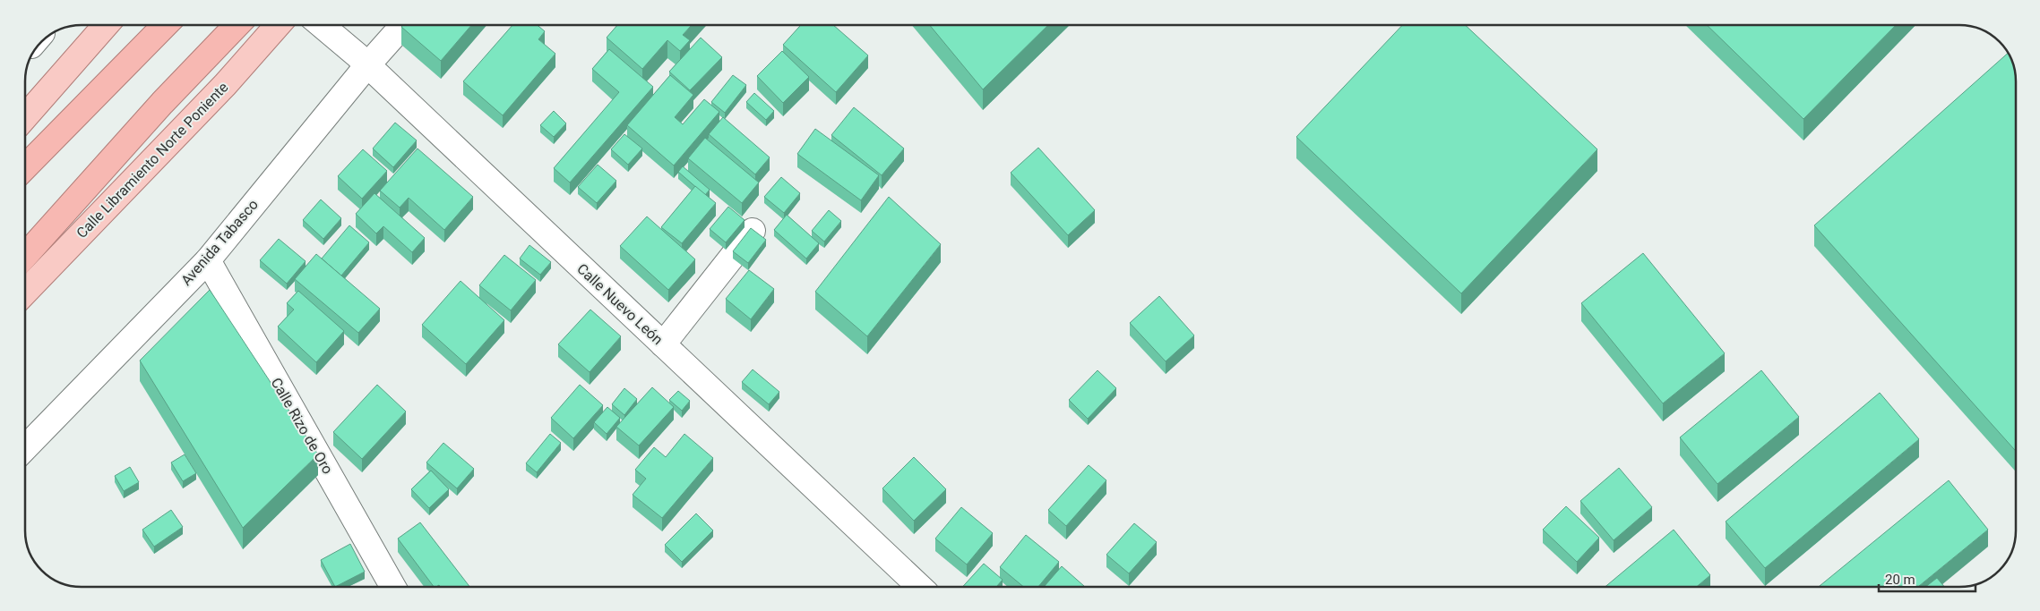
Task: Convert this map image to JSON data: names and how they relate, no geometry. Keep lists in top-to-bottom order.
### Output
{
  "streets": {
    "highway": ["Calle Libramiento Norte Poniente"],
    "street": ["Avenida Tabasco", "Calle Nuevo León", "Calle Rizo de Oro"]
  },
  "crossings": [
    ["Avenida Tabasco", "Calle Nuevo León"],
    ["Avenida Tabasco", "Calle Rizo de Oro"]
  ],
  "scale_bar": "20 m"
}
